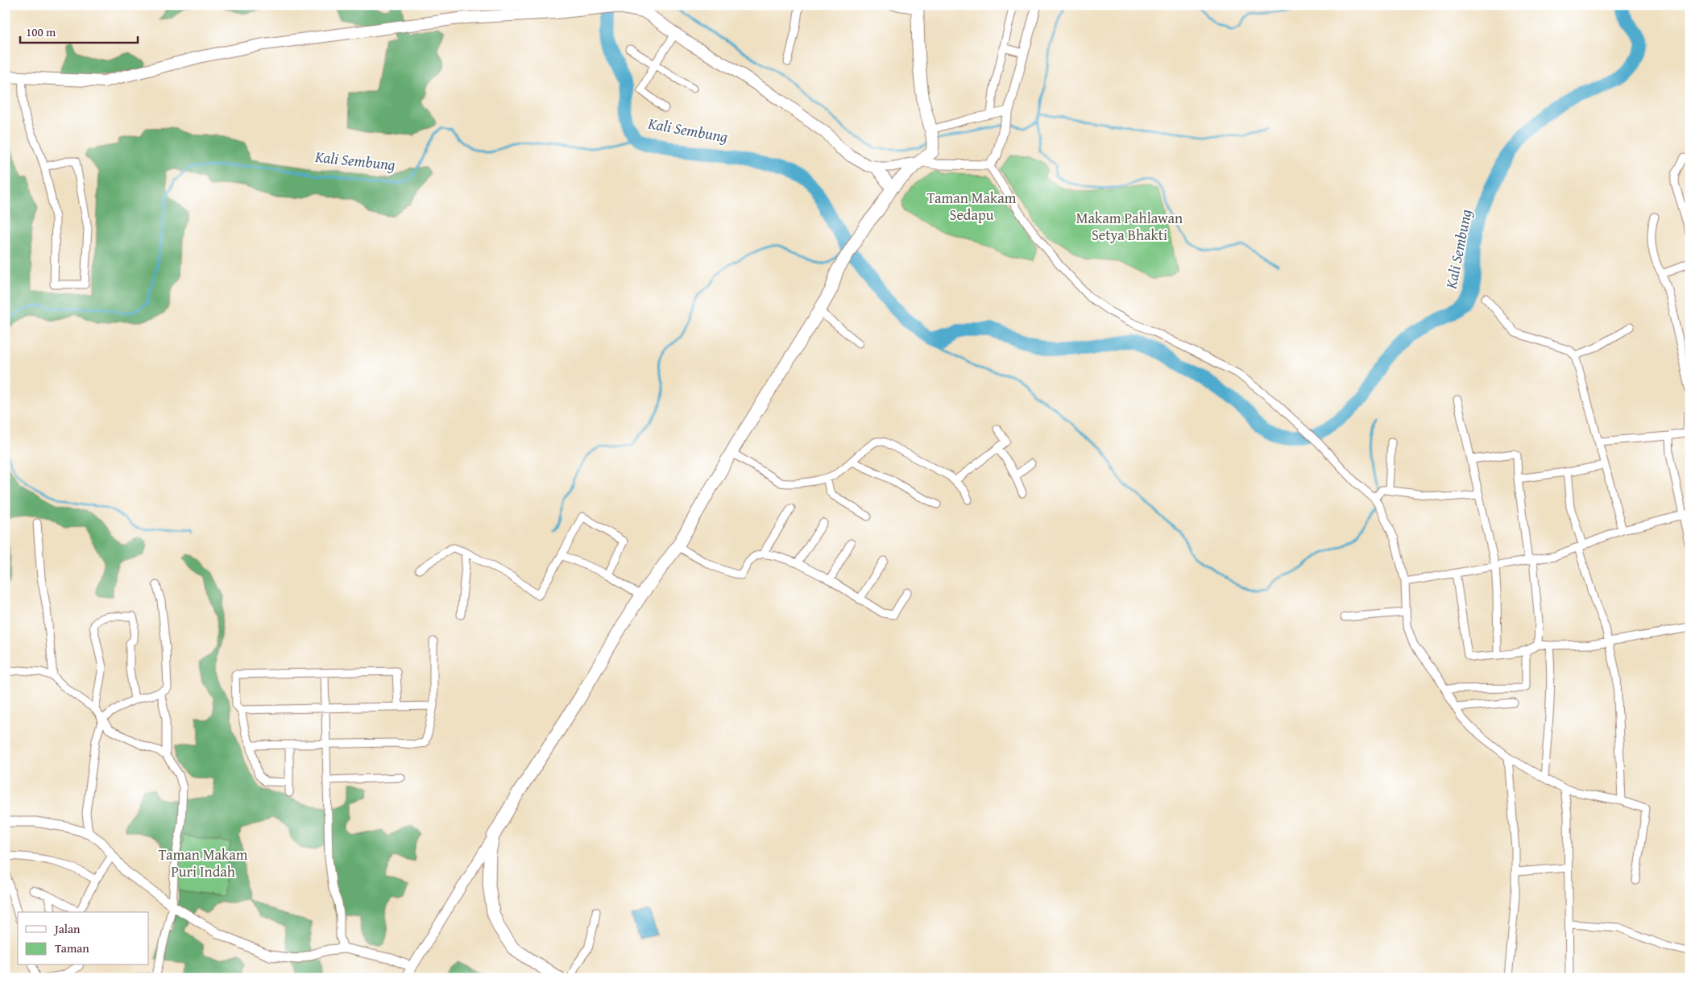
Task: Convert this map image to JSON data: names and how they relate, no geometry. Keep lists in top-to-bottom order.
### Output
{
  "water": ["Kali Sembung"],
  "parks": ["Taman Makam Sedapu", "Makam Pahlawan Setya Bhakti", "Taman Makam Puri Indah"],
  "legend": ["Jalan", "Taman"],
  "scale_bar": "100 m"
}
